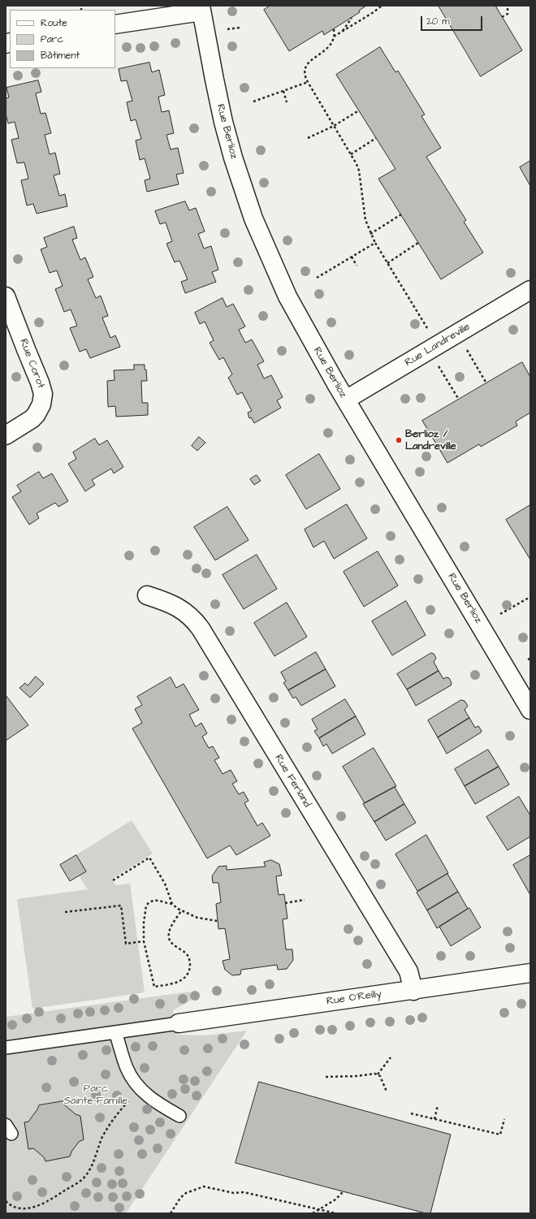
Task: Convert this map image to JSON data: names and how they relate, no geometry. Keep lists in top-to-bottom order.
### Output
{
  "streets": {
    "street": [
      "Rue Berlioz",
      "Rue Landreville",
      "Rue Corot",
      "Rue Ferland",
      "Rue O'Reilly"
    ]
  },
  "crossings": [
    ["Rue Berlioz", "Rue Landreville"],
    ["Rue Ferland", "Rue O'Reilly"]
  ],
  "parks": ["Parc Sainte-Famille"],
  "places": ["Berlioz / Landreville"],
  "legend": ["Route", "Parc", "Bâtiment"],
  "scale_bar": "20 m"
}
